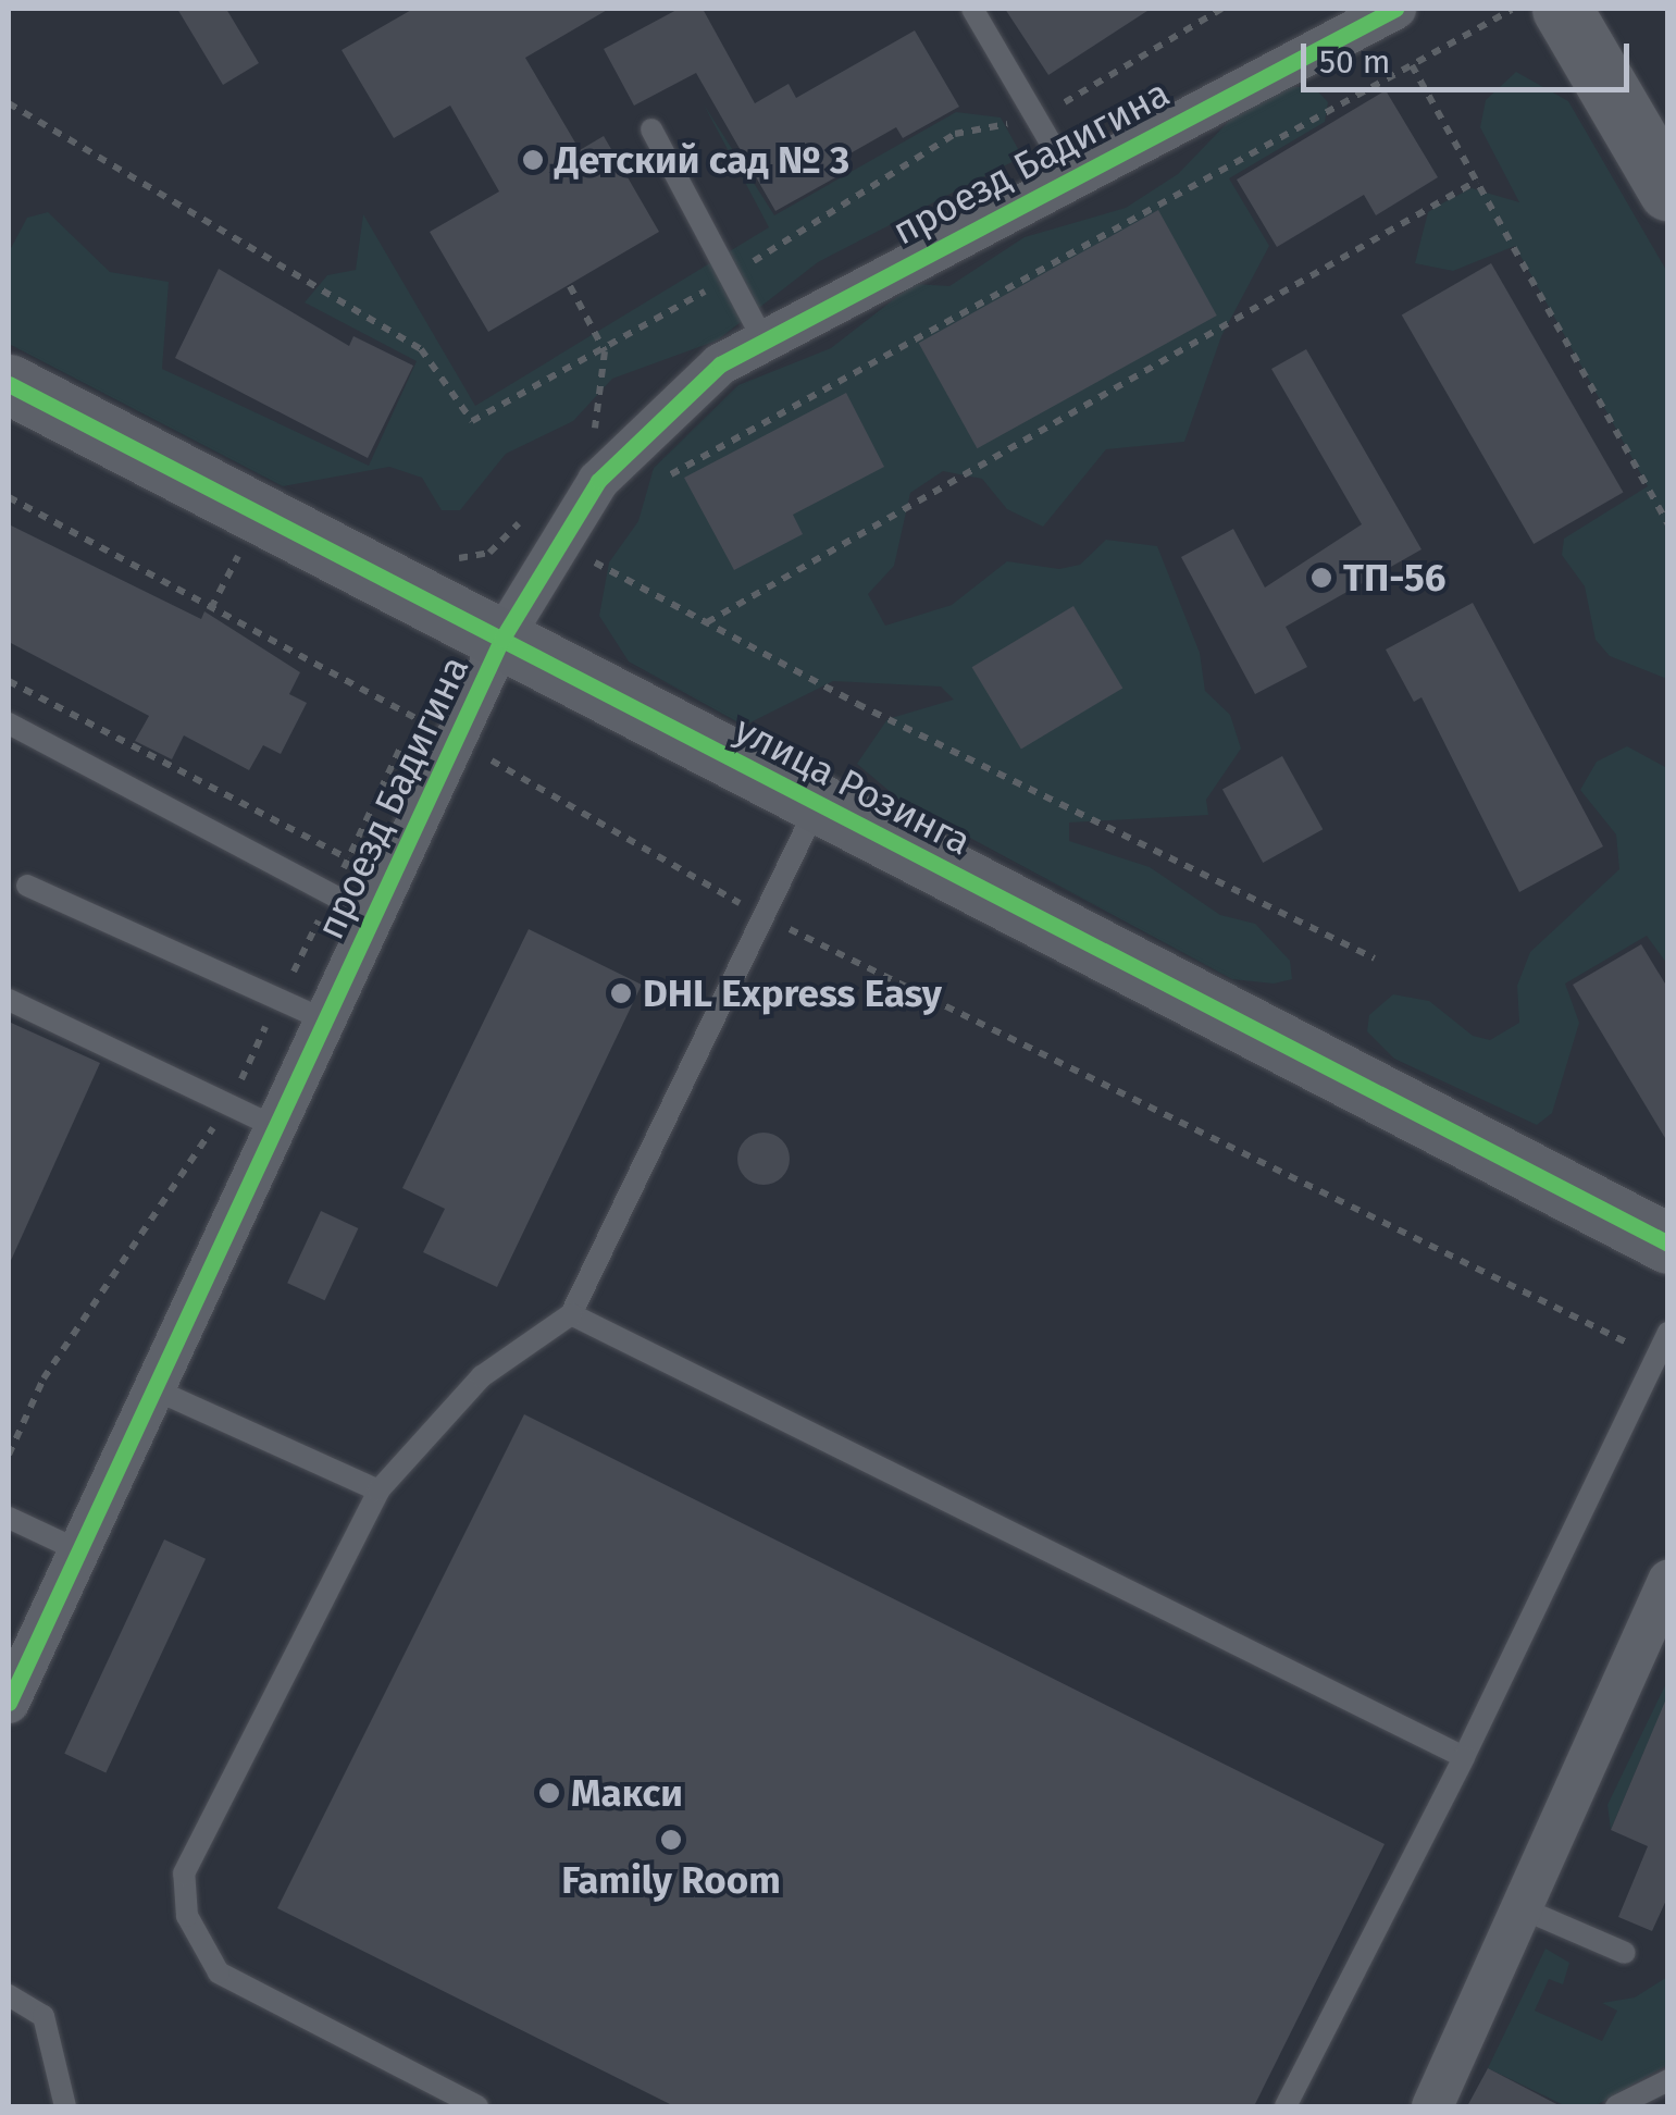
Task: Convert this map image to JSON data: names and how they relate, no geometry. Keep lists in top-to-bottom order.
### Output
{
  "streets": {
    "street": ["проезд Бадигина", "улица Розинга"]
  },
  "crossings": [
    ["проезд Бадигина", "улица Розинга"]
  ],
  "places": [
    "Детский сад № 3",
    "ТП-56",
    "DHL Express Easy",
    "Макси",
    "Family Room"
  ],
  "scale_bar": "50 m"
}
